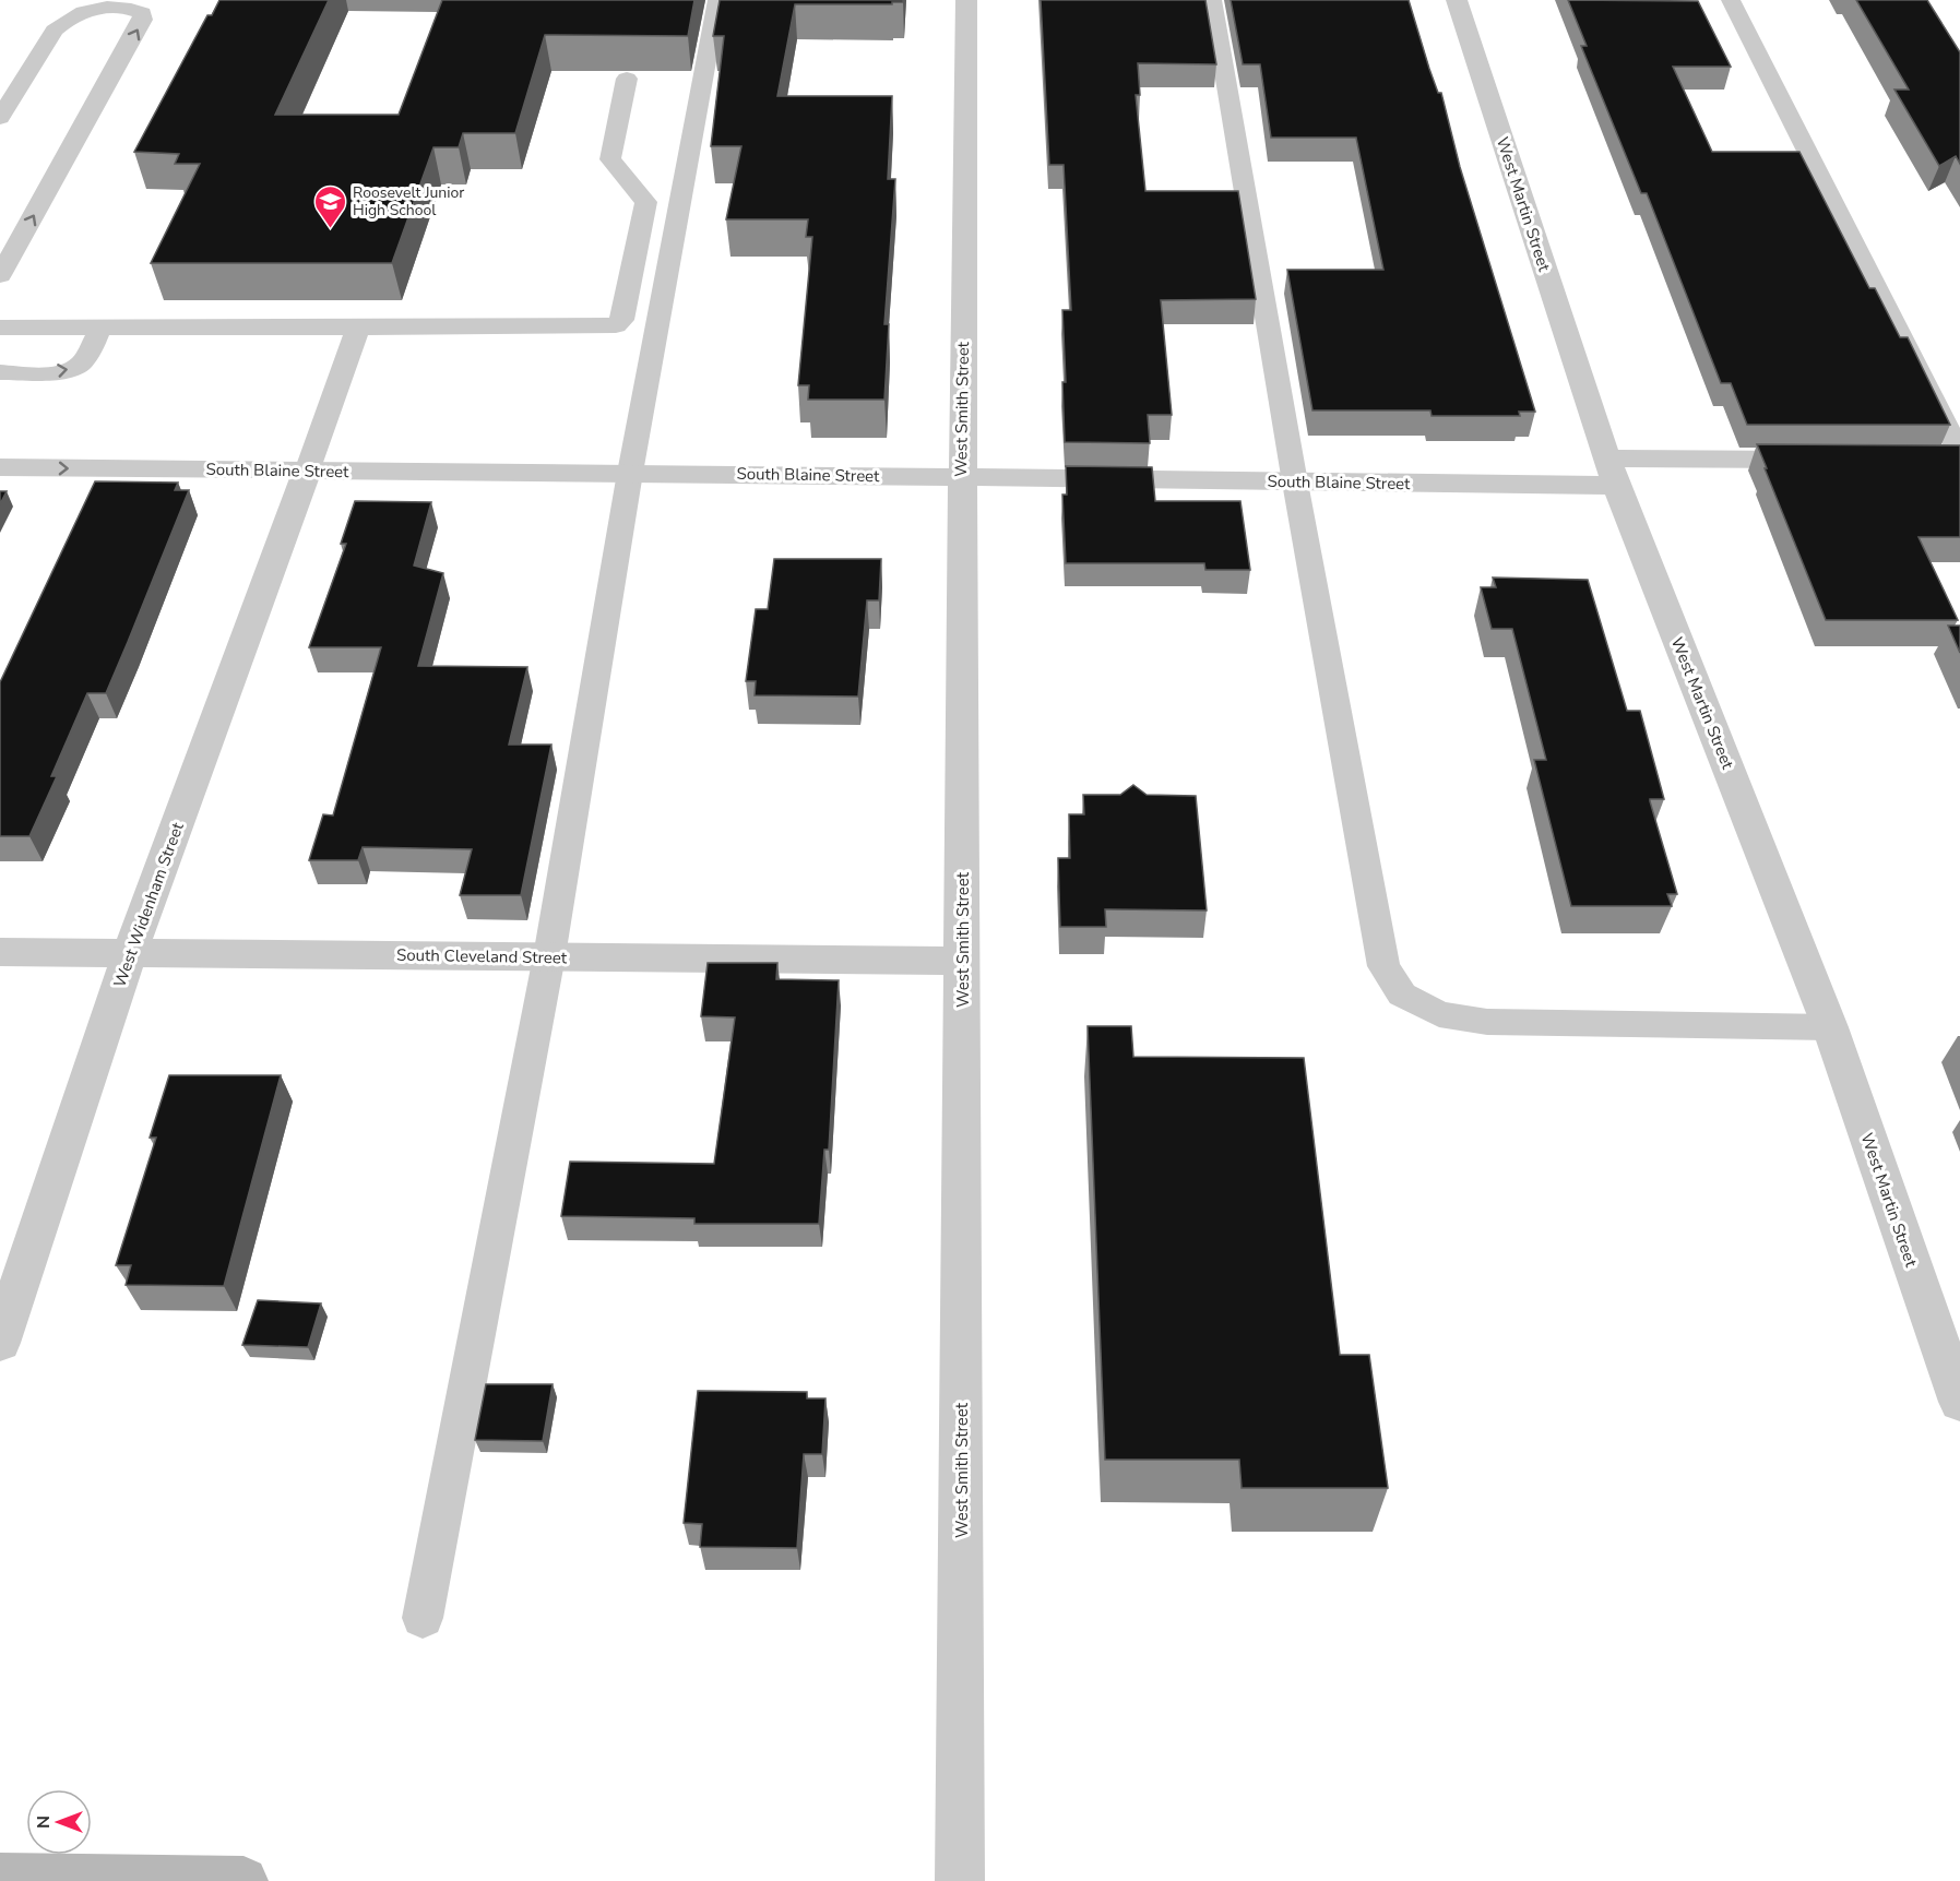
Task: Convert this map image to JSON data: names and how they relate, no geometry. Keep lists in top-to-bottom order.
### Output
{
  "streets": {
    "street": [
      "West Martin Street",
      "West Smith Street",
      "South Blaine Street",
      "West Widenham Street",
      "South Cleveland Street"
    ]
  },
  "crossings": [
    ["West Martin Street", "South Blaine Street"],
    ["West Smith Street", "South Blaine Street"],
    ["West Smith Street", "South Cleveland Street"],
    ["South Blaine Street", "West Widenham Street"],
    ["West Widenham Street", "South Cleveland Street"]
  ],
  "places": {
    "school or university": ["Roosevelt Junior High School"]
  },
  "north": "left"
}
